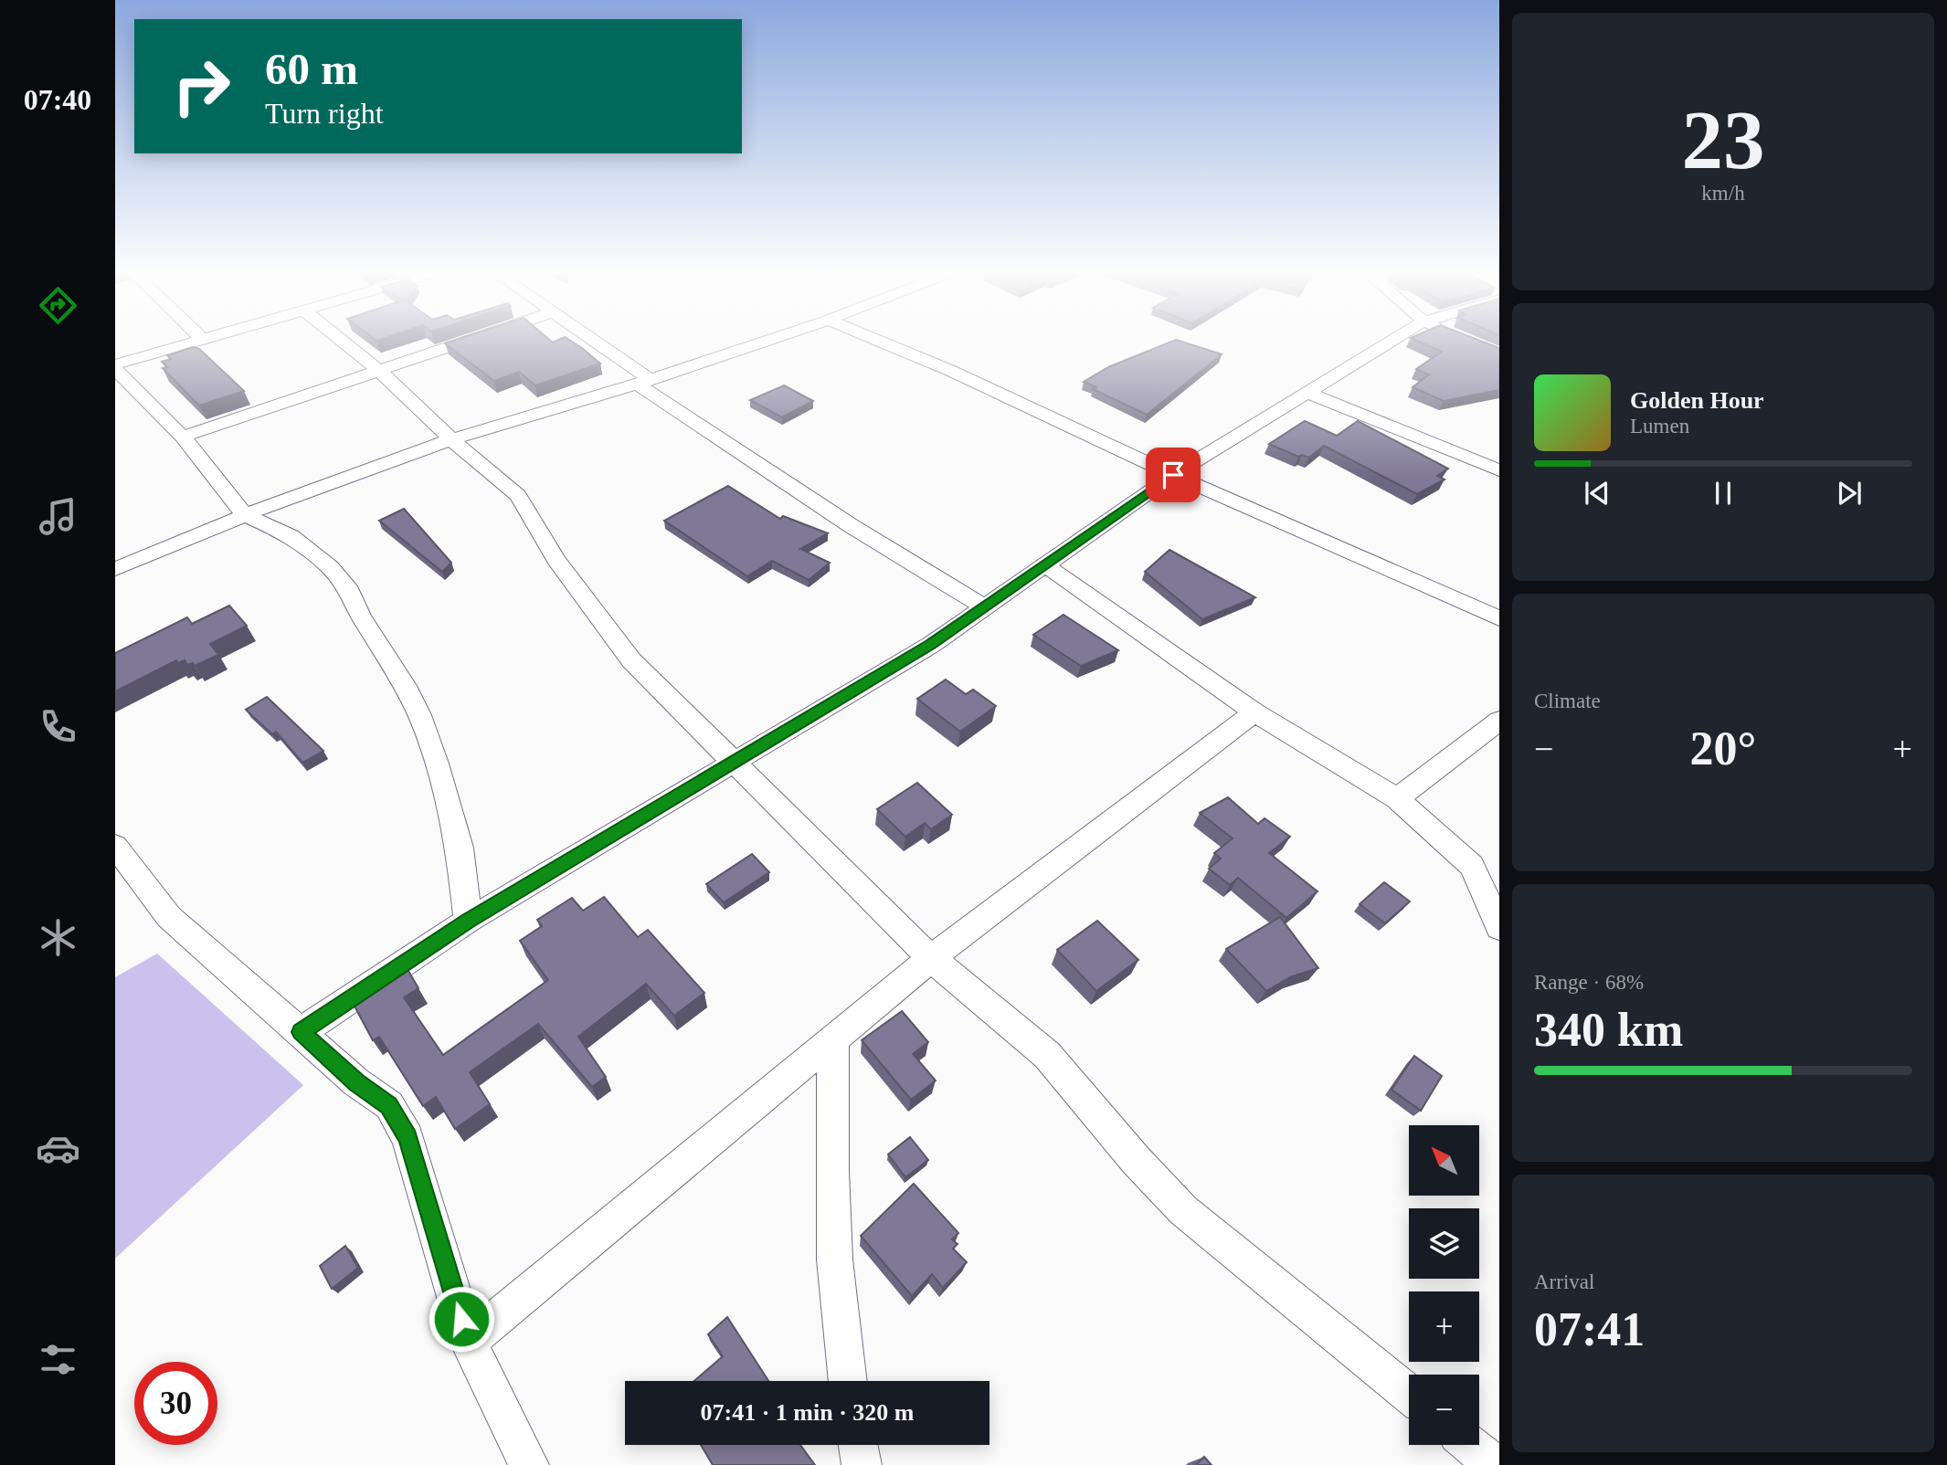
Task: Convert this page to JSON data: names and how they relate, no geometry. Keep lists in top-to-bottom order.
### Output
{
  "north": "top left",
  "page": {
    "tabs": "07:40",
    "tile": [
      ["23", "km/h"],
      "Climate",
      ["Range · 68%", "340 km"],
      ["Arrival", "07:41"]
    ],
    "turn": ["60 m", "Turn right"],
    "song": ["Golden Hour", "Lumen"],
    "heat": ["−", "20°", "+"],
    "map_buttons": ["+", "−"],
    "limit": "30",
    "trip": "07:41 · 1 min · 320 m"
  }
}
